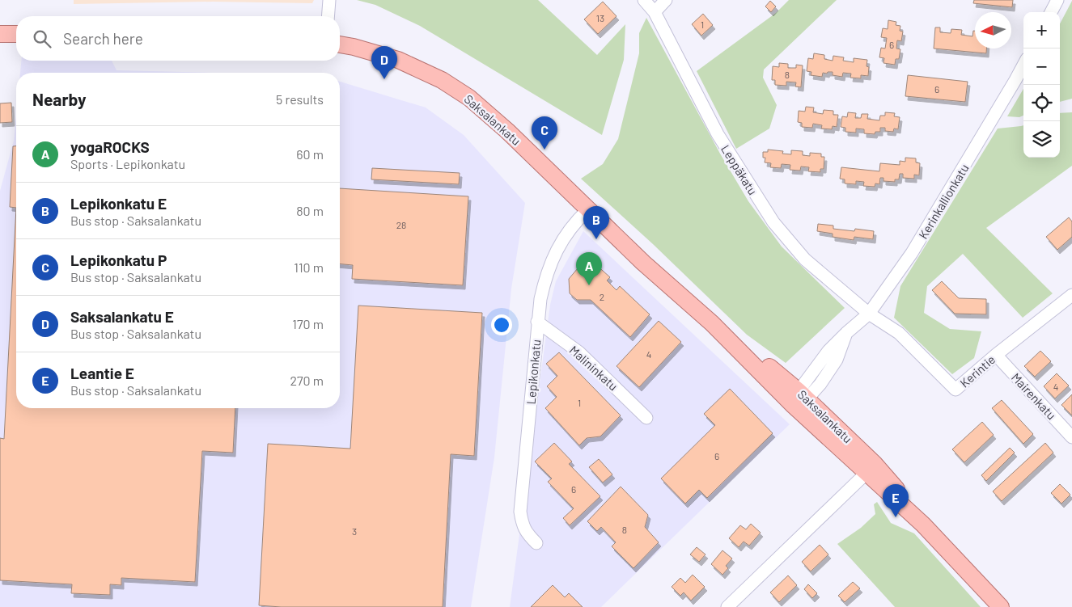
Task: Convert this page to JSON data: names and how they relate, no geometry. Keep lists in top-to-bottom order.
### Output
{
  "streets": {
    "main road": ["Saksalankatu"],
    "street": [
      "Leppäkatu",
      "Kerinkallionkatu",
      "Malininkatu",
      "Kerintie",
      "Lepikonkatu",
      "Mairenkatu"
    ]
  },
  "crossings": [
    ["Saksalankatu", "Kerinkallionkatu"],
    ["Saksalankatu", "Lepikonkatu"],
    ["Leppäkatu", "Kerinkallionkatu"],
    ["Leppäkatu", "Kerintie"],
    ["Kerinkallionkatu", "Kerintie"],
    ["Malininkatu", "Lepikonkatu"],
    ["Kerintie", "Mairenkatu"]
  ],
  "house_numbers": [
    "13",
    "1",
    "6",
    "8",
    "6",
    "28",
    "2",
    "4",
    "4",
    "1",
    "6",
    "6",
    "8",
    "3"
  ],
  "north": "left",
  "page": {
    "map_buttons": ["+", "−"],
    "search": "Search here",
    "pins": [
      "D",
      "C",
      "B",
      "A",
      "E"
    ],
    "heading": ["Nearby", "5 results"],
    "list": [
      {
        "mark": "A",
        "name": "yogaROCKS",
        "note": "Sports · Lepikonkatu",
        "value": "60 m"
      },
      {
        "mark": "B",
        "name": "Lepikonkatu E",
        "note": "Bus stop · Saksalankatu",
        "value": "80 m"
      },
      {
        "mark": "C",
        "name": "Lepikonkatu P",
        "note": "Bus stop · Saksalankatu",
        "value": "110 m"
      },
      {
        "mark": "D",
        "name": "Saksalankatu E",
        "note": "Bus stop · Saksalankatu",
        "value": "170 m"
      },
      {
        "mark": "E",
        "name": "Leantie E",
        "note": "Bus stop · Saksalankatu",
        "value": "270 m"
      }
    ]
  }
}
